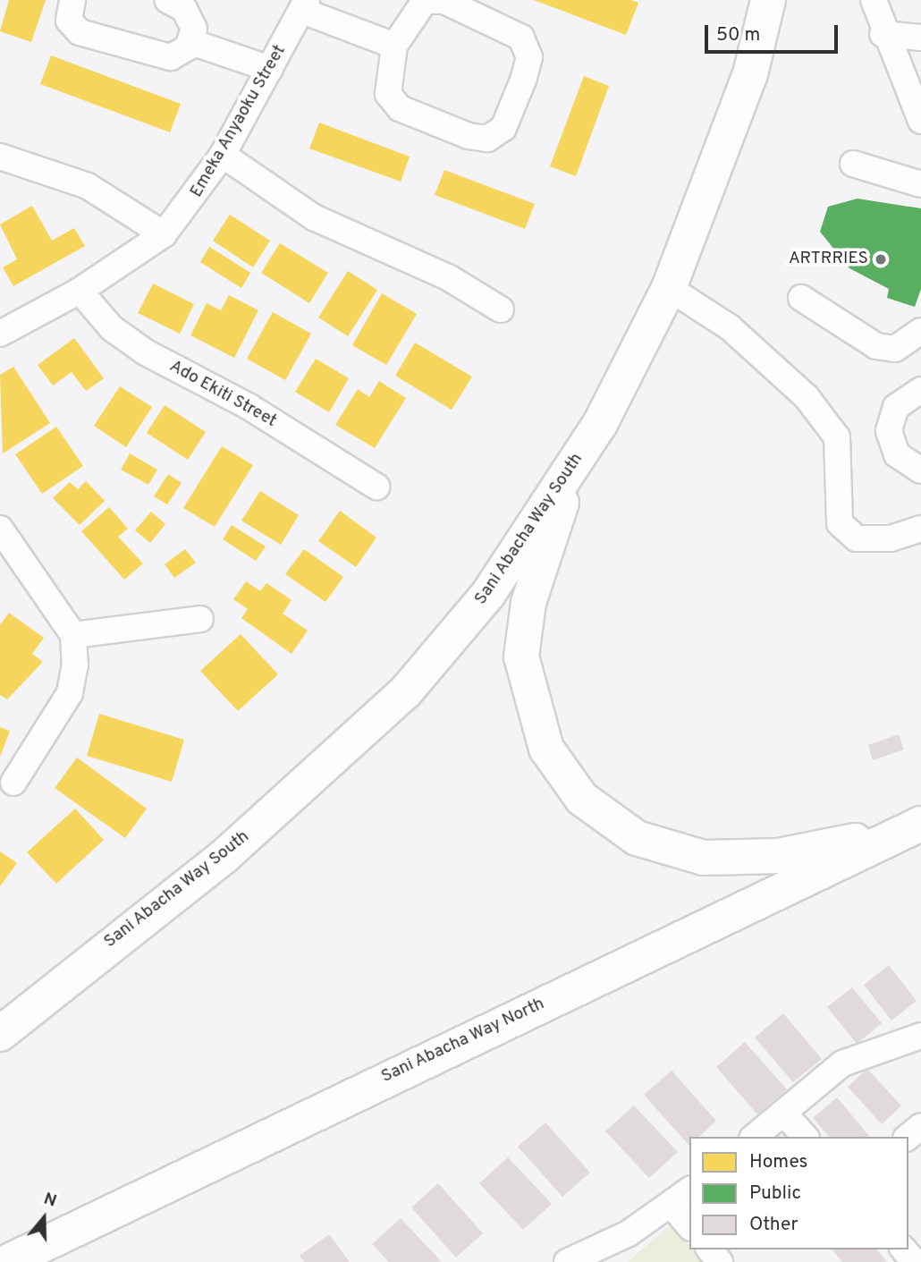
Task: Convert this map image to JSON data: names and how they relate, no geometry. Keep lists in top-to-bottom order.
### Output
{
  "streets": {
    "highway": ["Sani Abacha Way South", "Sani Abacha Way North"],
    "street": ["Emeka Anyaoku Street", "Ado Ekiti Street"]
  },
  "crossings": [
    ["Emeka Anyaoku Street", "Ado Ekiti Street"]
  ],
  "places": ["ARTRRIES"],
  "legend": ["Homes", "Public", "Other"],
  "scale_bar": "50 m",
  "north": "top"
}
